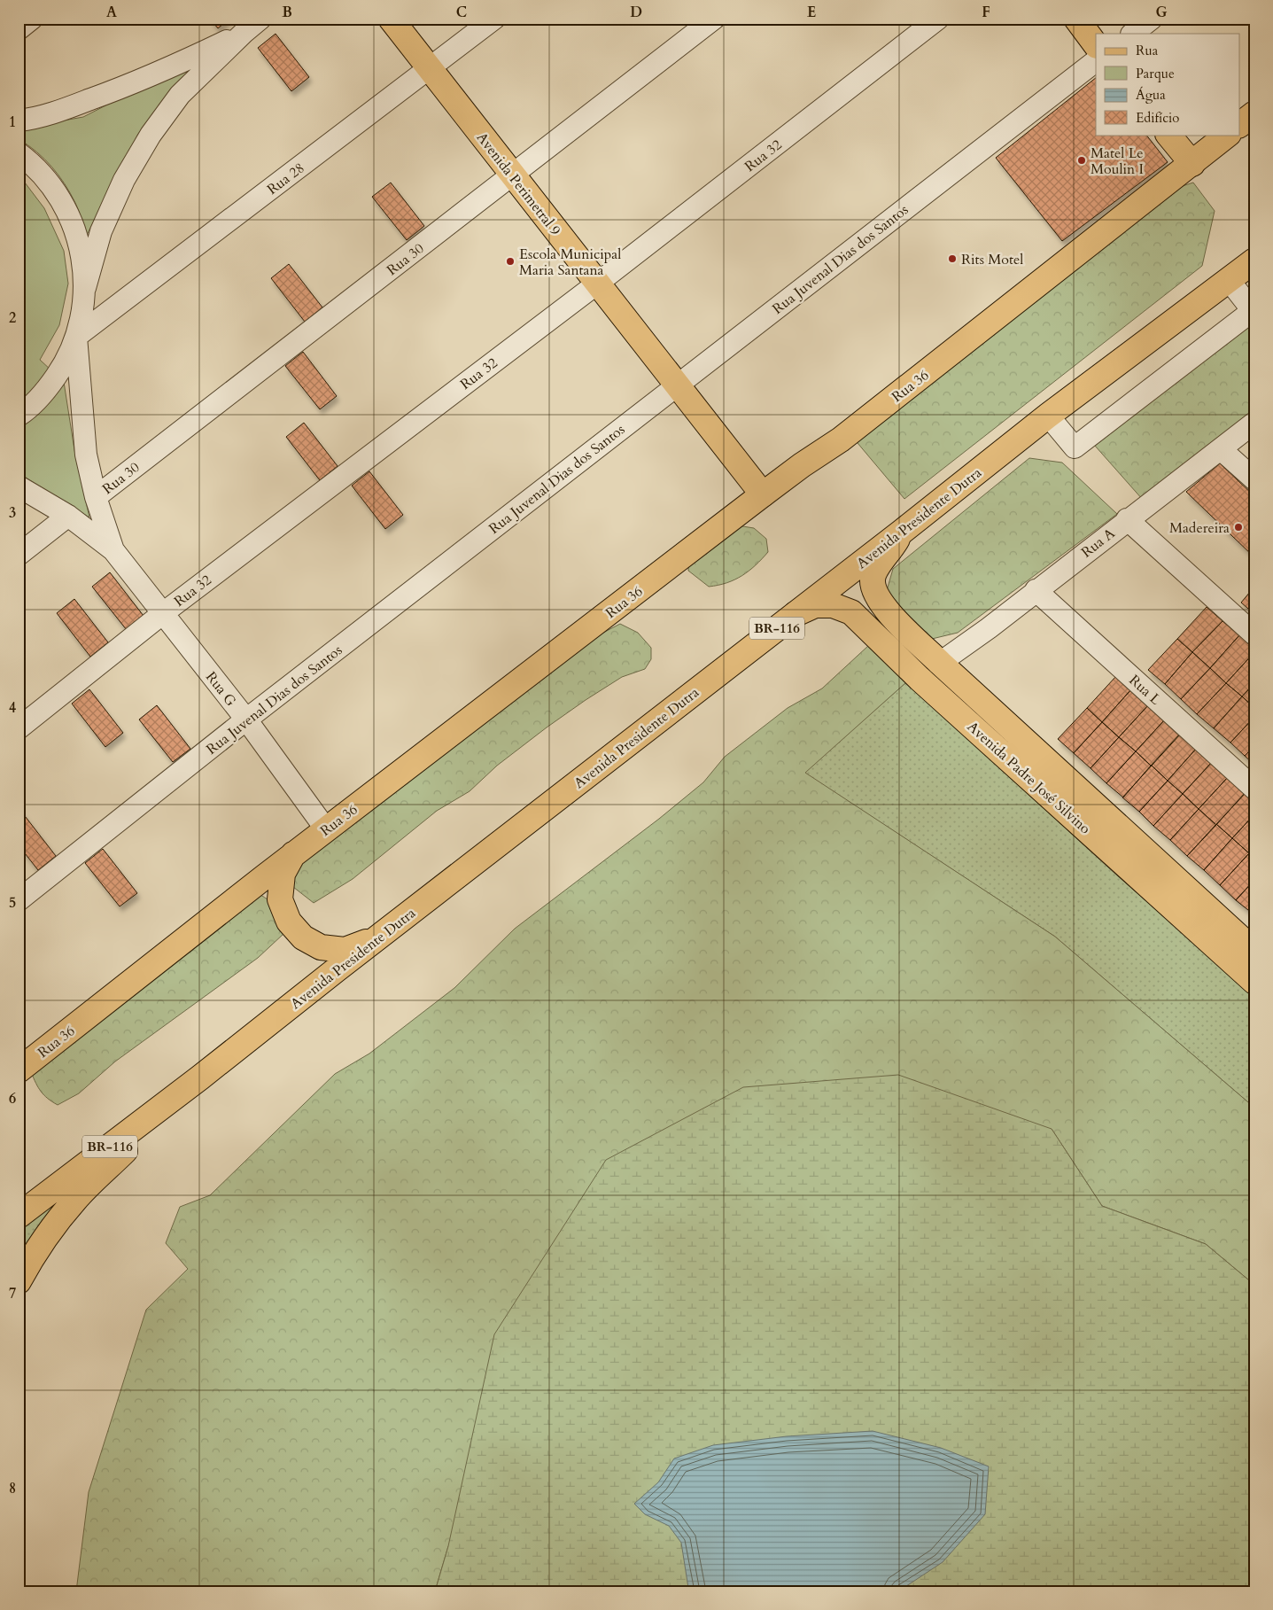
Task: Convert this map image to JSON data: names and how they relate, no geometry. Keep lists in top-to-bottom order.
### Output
{
  "streets": {
    "main road": [
      "Avenida Perimetral 9",
      "Rua 36",
      "Avenida Presidente Dutra",
      "BR-116",
      "Avenida Padre José Silvino"
    ],
    "street": [
      "Rua 32",
      "Rua 28",
      "Rua 30",
      "Rua Juvenal Dias dos Santos",
      "Rua A",
      "Rua G",
      "Rua L"
    ]
  },
  "crossings": [
    ["Rua 32", "Avenida Perimetral 9"],
    ["Rua 32", "Rua G"],
    ["Rua 28", "Avenida Perimetral 9"],
    ["Avenida Perimetral 9", "Rua 30"],
    ["Avenida Perimetral 9", "Rua Juvenal Dias dos Santos"],
    ["Avenida Perimetral 9", "Rua 36"],
    ["Rua Juvenal Dias dos Santos", "Rua G"],
    ["Rua 36", "Rua G"],
    ["Avenida Presidente Dutra", "Avenida Padre José Silvino"],
    ["Rua A", "Rua L"],
    ["Rua A", "Avenida Padre José Silvino"]
  ],
  "places": [
    "Matel Le Moulin I",
    "Rits Motel",
    "Escola Municipal Maria Santana",
    "Madereira"
  ],
  "legend": [
    "Rua",
    "Parque",
    "Água",
    "Edifício"
  ],
  "grid": {
    "columns": [
      "A",
      "B",
      "C",
      "D",
      "E",
      "F",
      "G"
    ],
    "rows": [
      "1",
      "2",
      "3",
      "4",
      "5",
      "6",
      "7",
      "8"
    ]
  }
}
